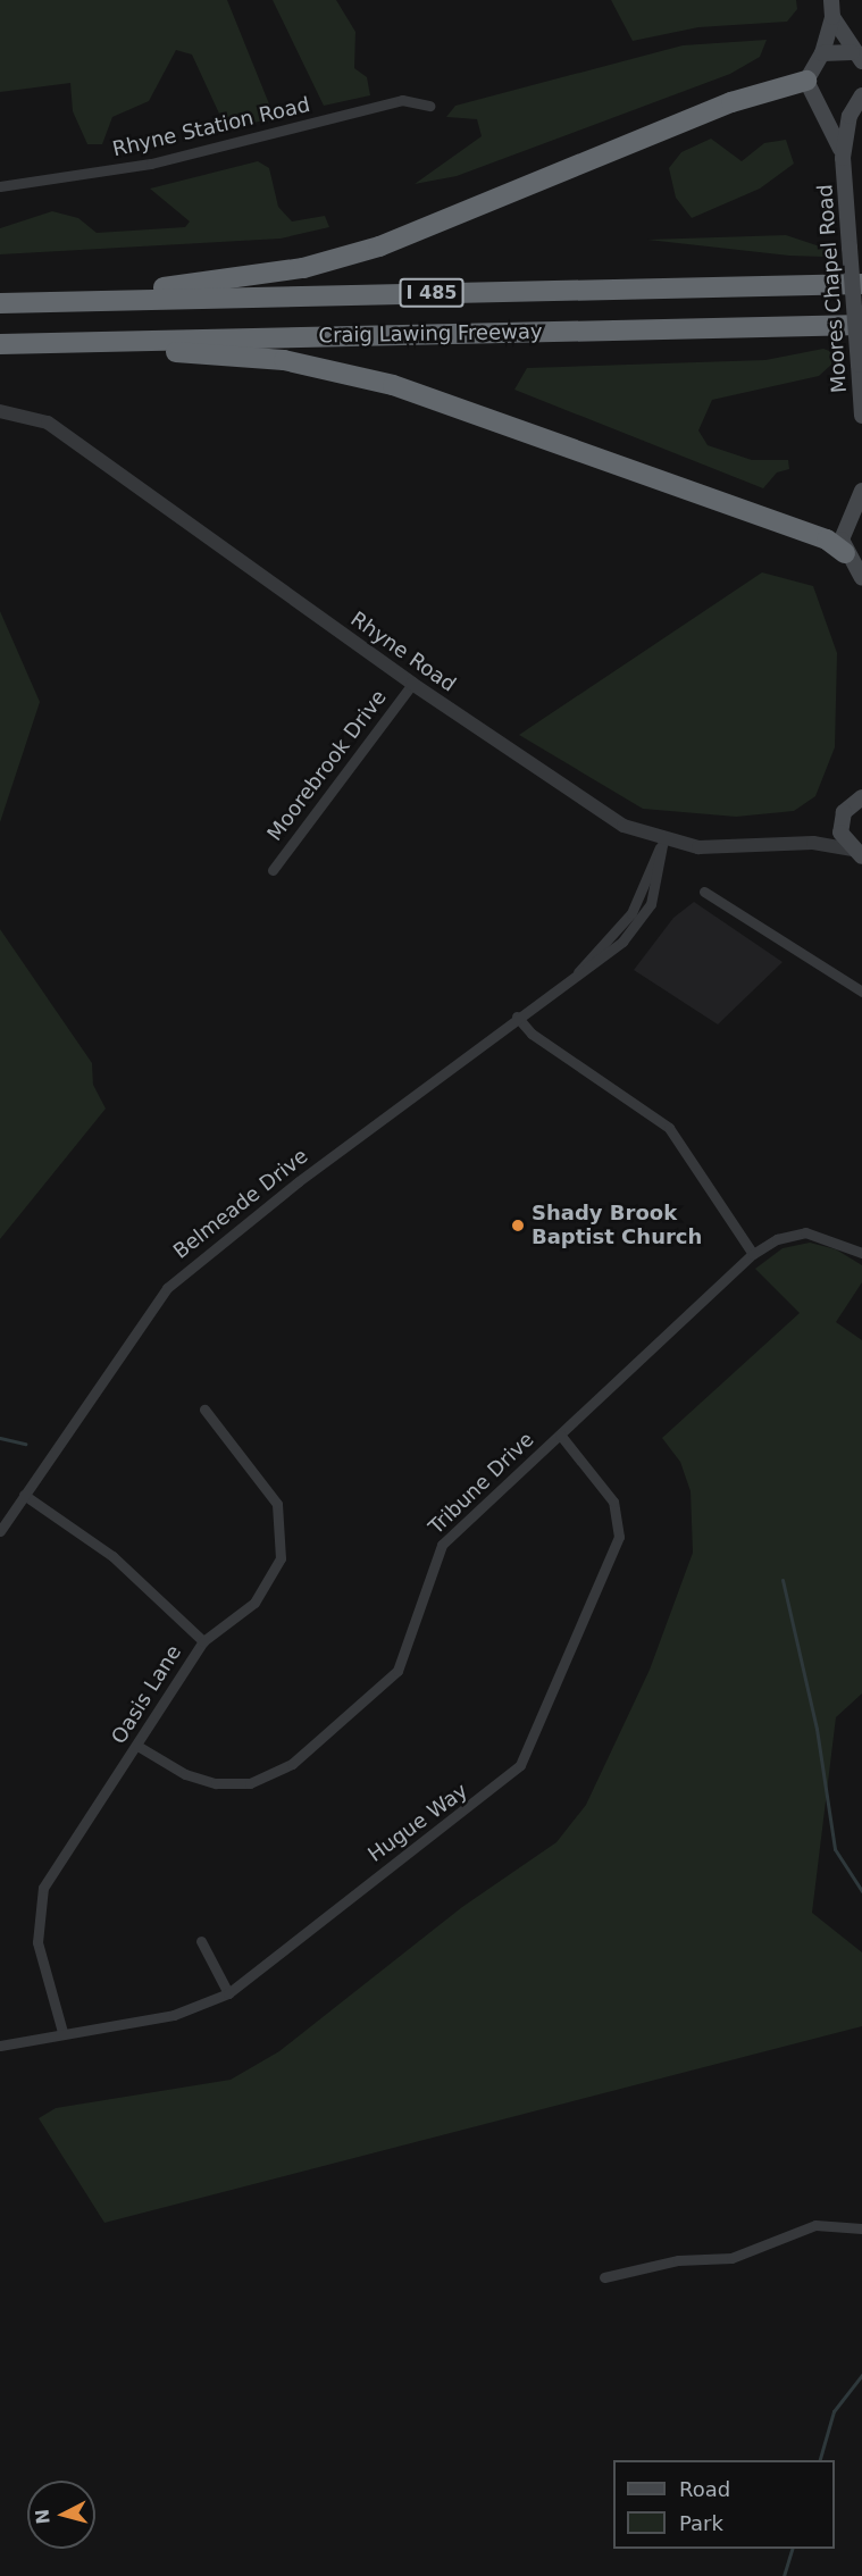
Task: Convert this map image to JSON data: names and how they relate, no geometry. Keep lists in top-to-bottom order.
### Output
{
  "streets": {
    "highway": ["I 485", "Craig Lawing Freeway"],
    "main road": ["Moores Chapel Road"],
    "street": [
      "Rhyne Station Road",
      "Rhyne Road",
      "Moorebrook Drive",
      "Belmeade Drive",
      "Tribune Drive",
      "Oasis Lane",
      "Hugue Way"
    ]
  },
  "crossings": [
    ["Rhyne Road", "Moorebrook Drive"],
    ["Rhyne Road", "Belmeade Drive"],
    ["Tribune Drive", "Oasis Lane"],
    ["Tribune Drive", "Hugue Way"],
    ["Oasis Lane", "Hugue Way"]
  ],
  "places": ["Shady Brook Baptist Church"],
  "legend": ["Road", "Park"],
  "north": "left"
}
